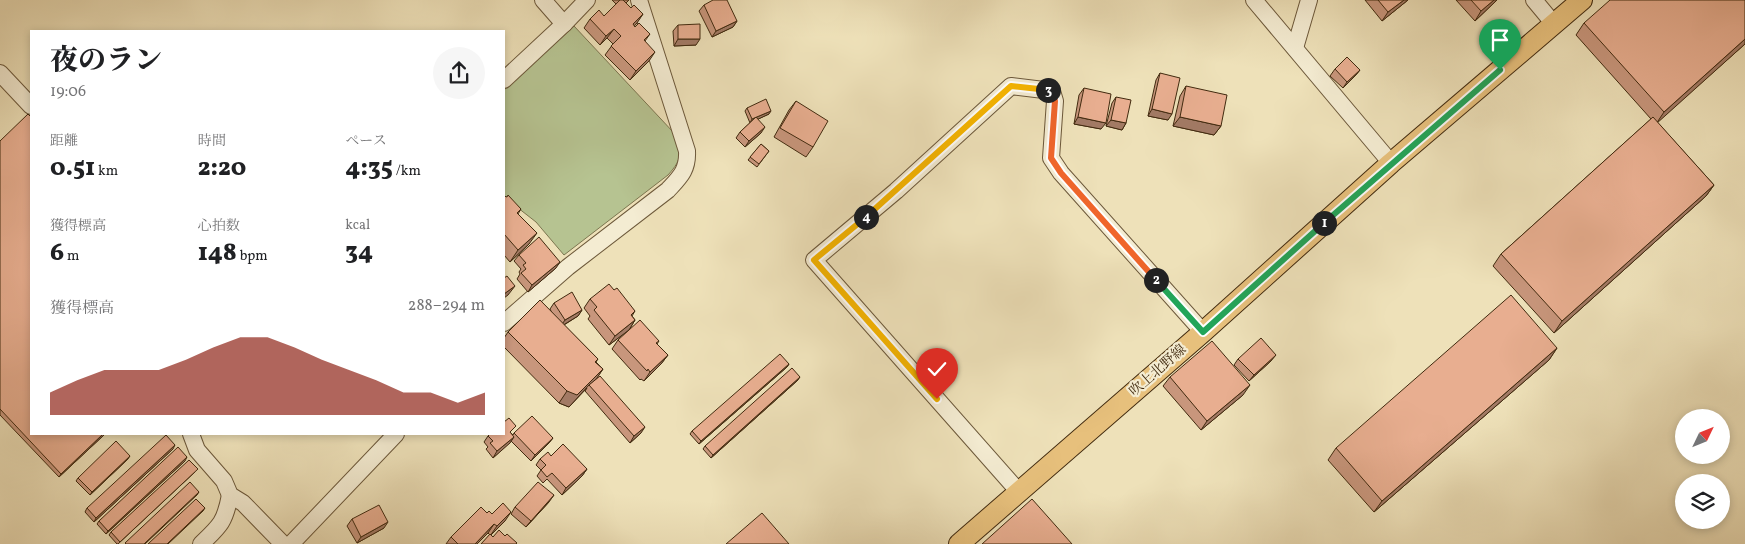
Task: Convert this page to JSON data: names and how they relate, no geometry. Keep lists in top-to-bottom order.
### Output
{
  "streets": {
    "main road": ["吹上北野線"]
  },
  "north": "top right",
  "page": {
    "heading": ["夜のラン", "19:06"],
    "pins": [
      "3",
      "4",
      "1",
      "2"
    ],
    "stats": [
      ["距離", "0.51 km"],
      ["時間", "2:20"],
      ["ペース", "4:35 /km"],
      ["獲得標高", "6 m"],
      ["心拍数", "148 bpm"],
      ["kcal", "34"]
    ],
    "chart": ["獲得標高", "288–294 m"]
  }
}
